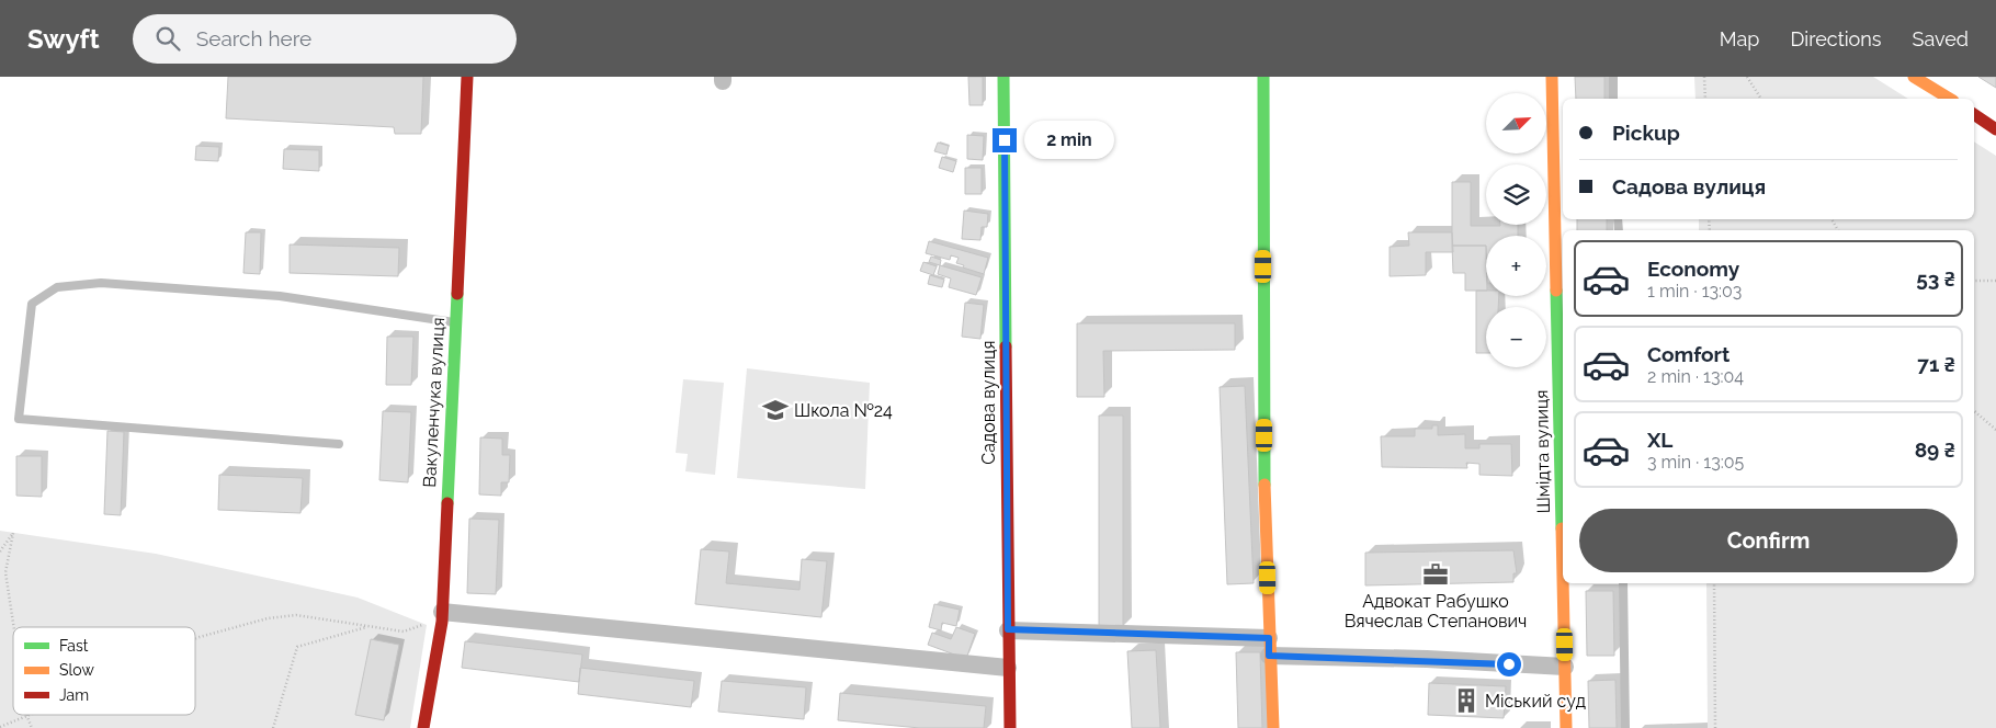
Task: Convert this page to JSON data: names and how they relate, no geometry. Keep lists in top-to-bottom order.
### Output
{
  "streets": {
    "street": ["Вакуленчука вулиця", "Садова вулиця", "Шмідта вулиця"]
  },
  "places": {
    "school or university": ["Школа №24"],
    "office": ["Адвокат Рабушко Вячеслав Степанович"],
    "building": ["Міський суд"]
  },
  "legend": ["Fast", "Slow", "Jam"],
  "north": "top right",
  "page": {
    "header": "Swyft",
    "search": "Search here",
    "nav": ["Map", "Directions", "Saved"],
    "map_buttons": ["+", "−"],
    "banner": ["Pickup", "Садова вулиця"],
    "bubble": "2 min",
    "list": [
      {
        "name": "Economy",
        "note": "1 min · 13:03",
        "value": "53 ₴"
      },
      {
        "name": "Comfort",
        "note": "2 min · 13:04",
        "value": "71 ₴"
      },
      {
        "name": "XL",
        "note": "3 min · 13:05",
        "value": "89 ₴"
      }
    ],
    "buttons": "Confirm"
  }
}
